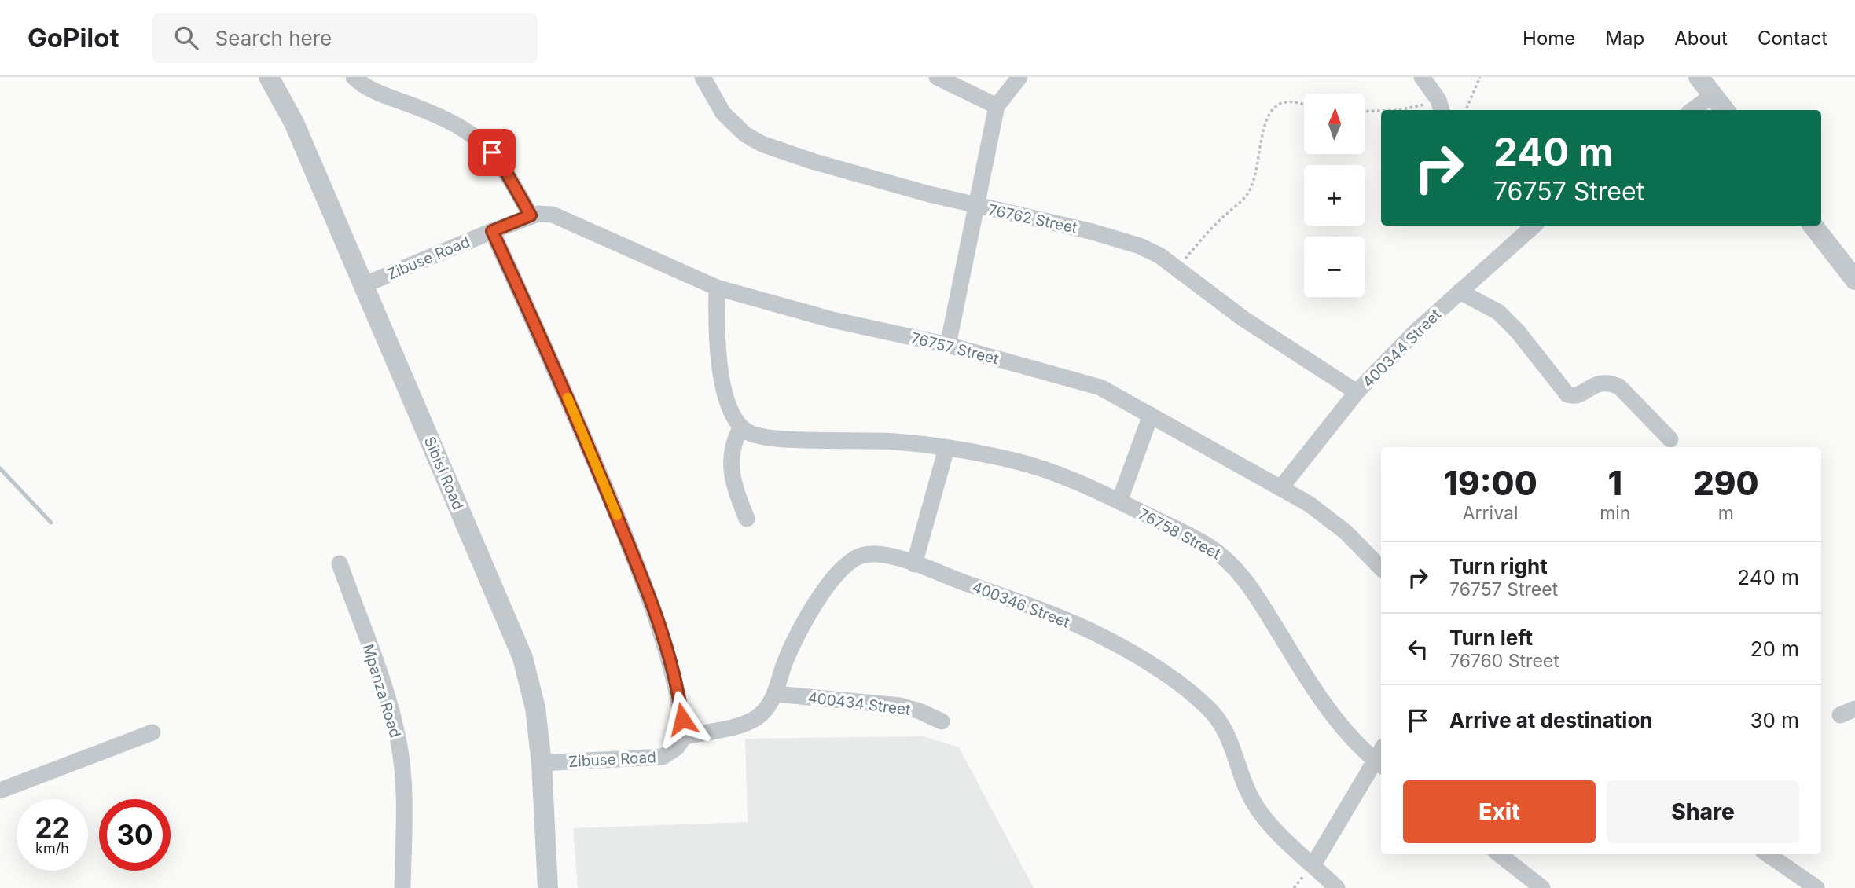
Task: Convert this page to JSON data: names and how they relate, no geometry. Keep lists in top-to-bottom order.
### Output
{
  "streets": {
    "street": [
      "76762 Street",
      "Zibuse Road",
      "76757 Street",
      "400344 Street",
      "Sibisi Road",
      "76758 Street",
      "400346 Street",
      "Mpanza Road",
      "400434 Street"
    ]
  },
  "crossings": [
    ["76762 Street", "400344 Street"],
    ["Zibuse Road", "76757 Street"],
    ["Zibuse Road", "Sibisi Road"],
    ["Zibuse Road", "400346 Street"],
    ["76757 Street", "400344 Street"],
    ["400346 Street", "400434 Street"]
  ],
  "north": "top",
  "page": {
    "header": "GoPilot",
    "search": "Search here",
    "nav": [
      "Home",
      "Map",
      "About",
      "Contact"
    ],
    "map_buttons": ["+", "−"],
    "turn": ["240 m", "76757 Street"],
    "eta": [
      "19:00",
      "Arrival",
      "1",
      "min",
      "290",
      "m"
    ],
    "list": [
      {
        "name": "Turn right",
        "note": "76757 Street",
        "value": "240 m"
      },
      {
        "name": "Turn left",
        "note": "76760 Street",
        "value": "20 m"
      },
      {
        "name": "Arrive at destination",
        "value": "30 m"
      }
    ],
    "buttons": ["Exit", "Share"],
    "speed": "22 km/h",
    "limit": "30"
  }
}
